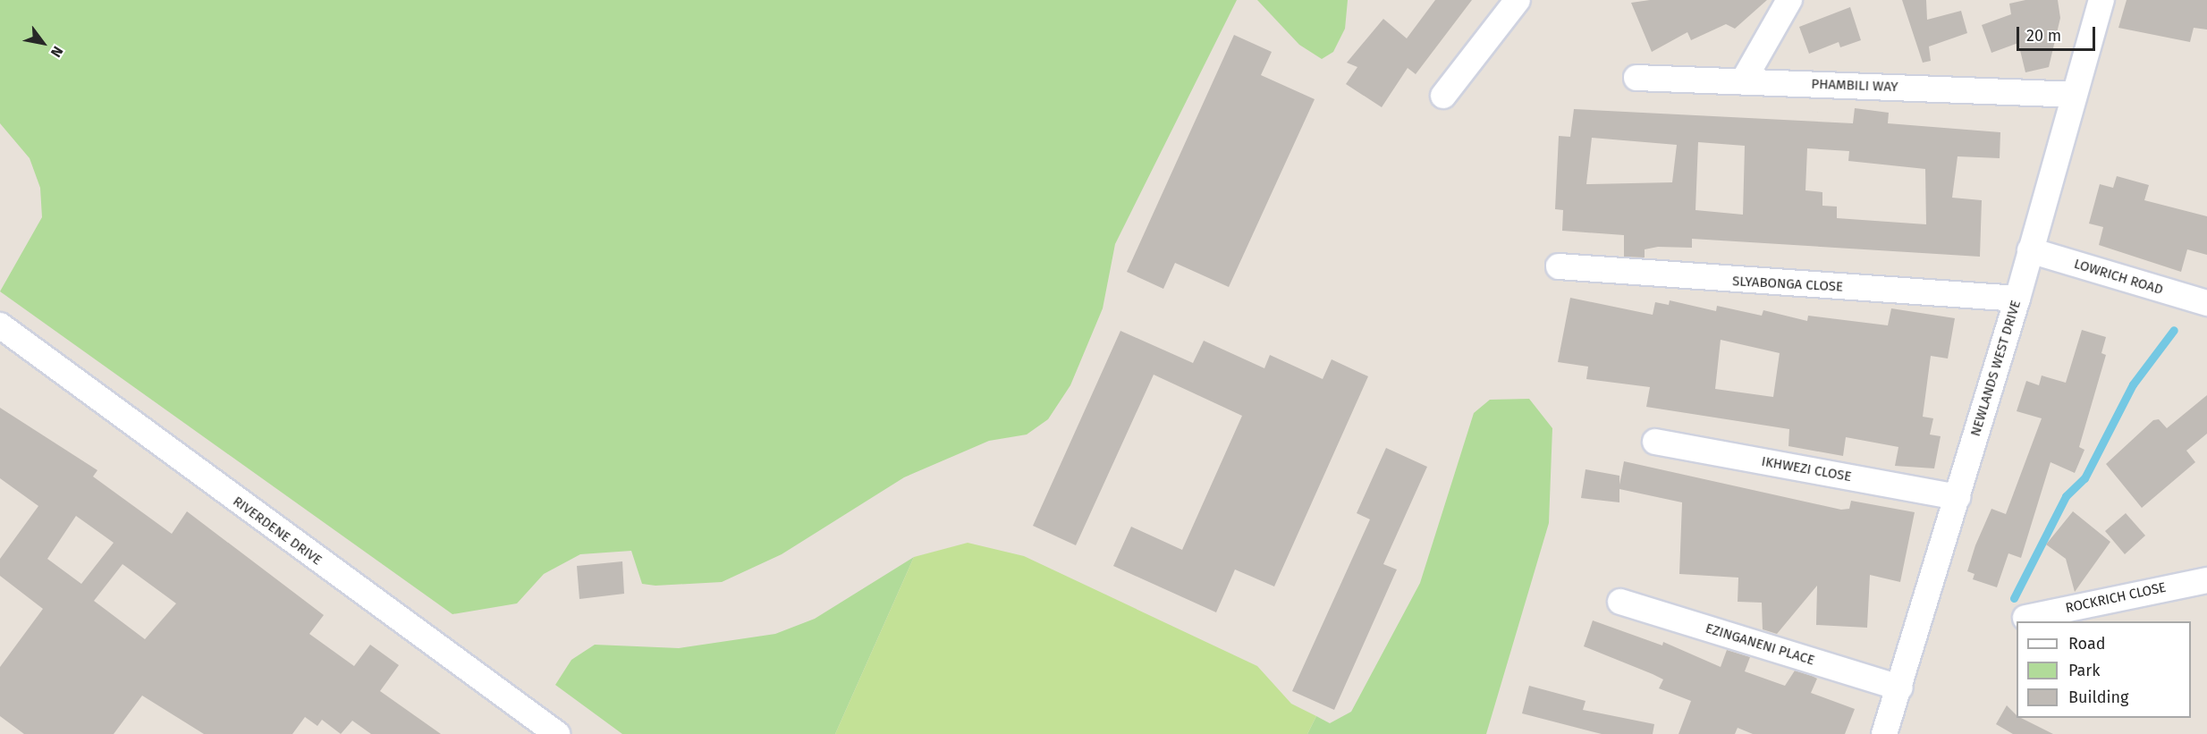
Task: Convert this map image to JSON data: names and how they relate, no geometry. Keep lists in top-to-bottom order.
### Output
{
  "streets": {
    "street": [
      "PHAMBILI WAY",
      "LOWRICH ROAD",
      "SLYABONGA CLOSE",
      "NEWLANDS WEST DRIVE",
      "IKHWEZI CLOSE",
      "RIVERDENE DRIVE",
      "ROCKRICH CLOSE",
      "EZINGANENI PLACE"
    ]
  },
  "crossings": [
    ["PHAMBILI WAY", "NEWLANDS WEST DRIVE"],
    ["LOWRICH ROAD", "NEWLANDS WEST DRIVE"],
    ["SLYABONGA CLOSE", "NEWLANDS WEST DRIVE"],
    ["NEWLANDS WEST DRIVE", "IKHWEZI CLOSE"],
    ["NEWLANDS WEST DRIVE", "EZINGANENI PLACE"]
  ],
  "legend": ["Road", "Park", "Building"],
  "scale_bar": "20 m",
  "north": "bottom right"
}
